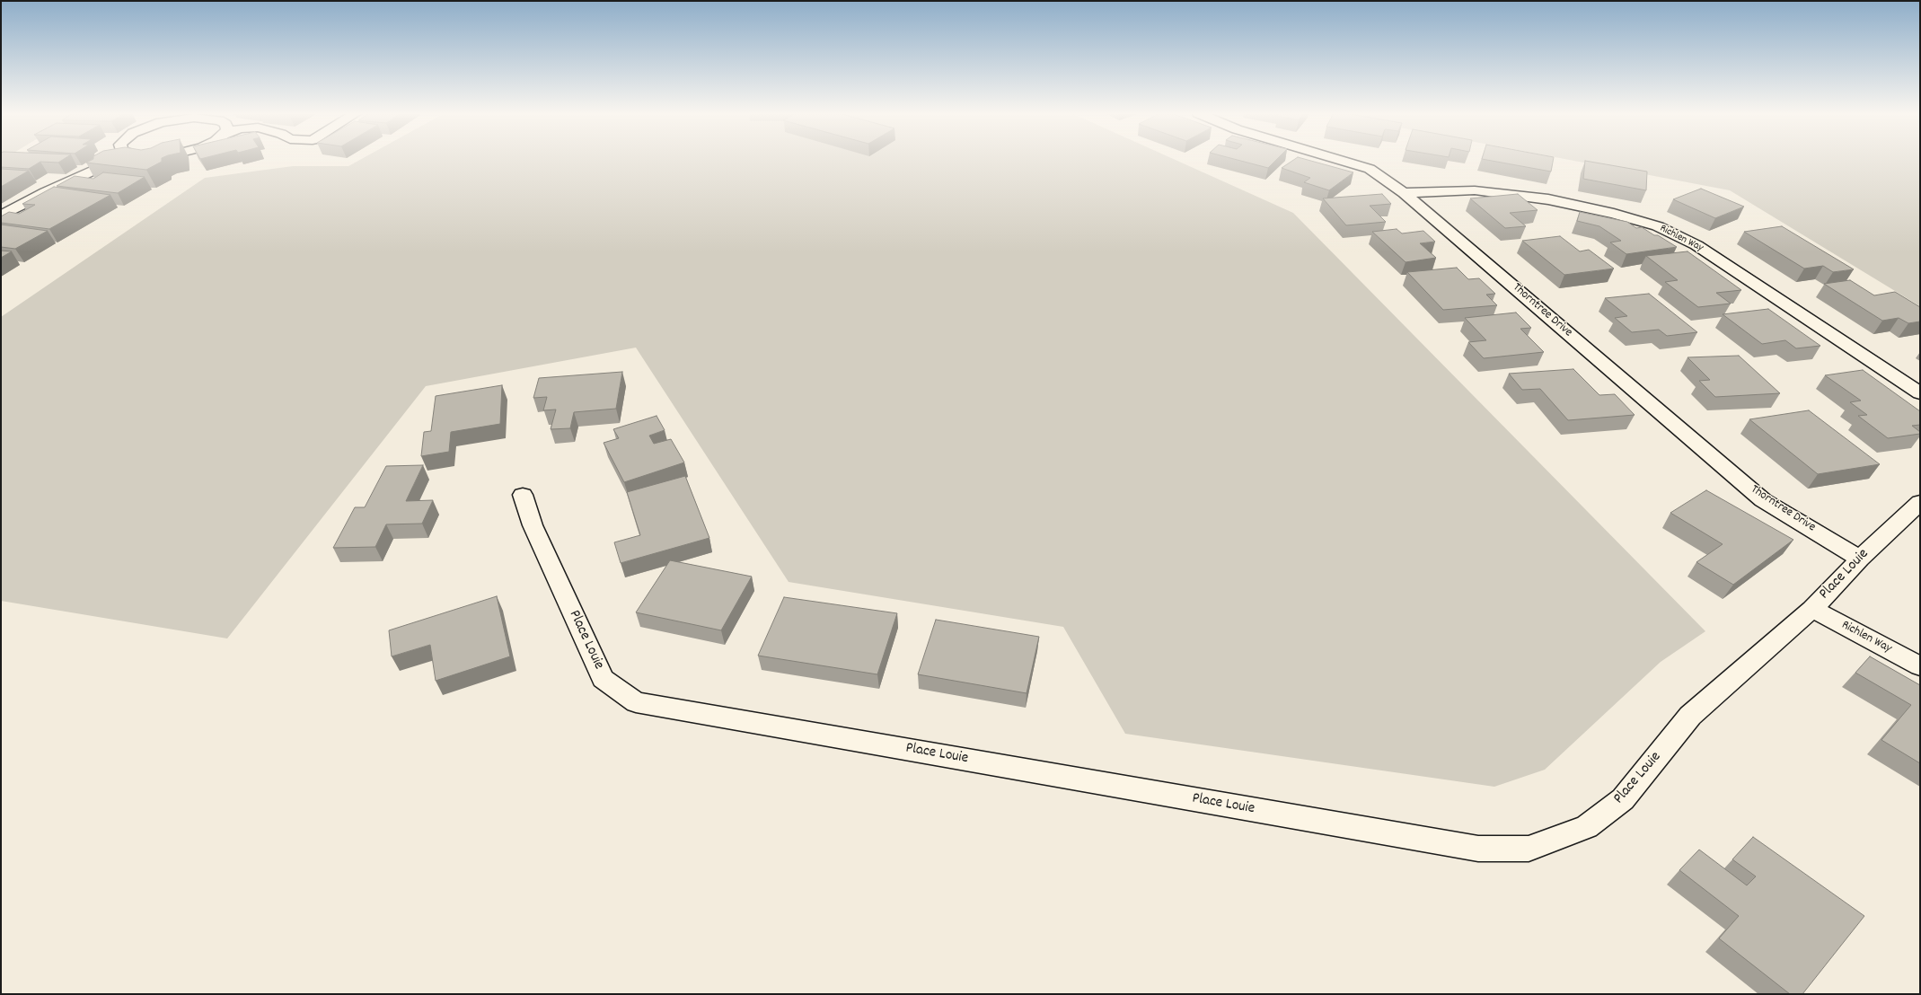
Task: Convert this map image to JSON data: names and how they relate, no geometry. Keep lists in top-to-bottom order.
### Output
{
  "streets": {
    "street": ["Richlen Way", "Thorntree Drive", "Place Louie"]
  },
  "crossings": [
    ["Richlen Way", "Thorntree Drive"],
    ["Richlen Way", "Place Louie"],
    ["Thorntree Drive", "Place Louie"]
  ]
}
